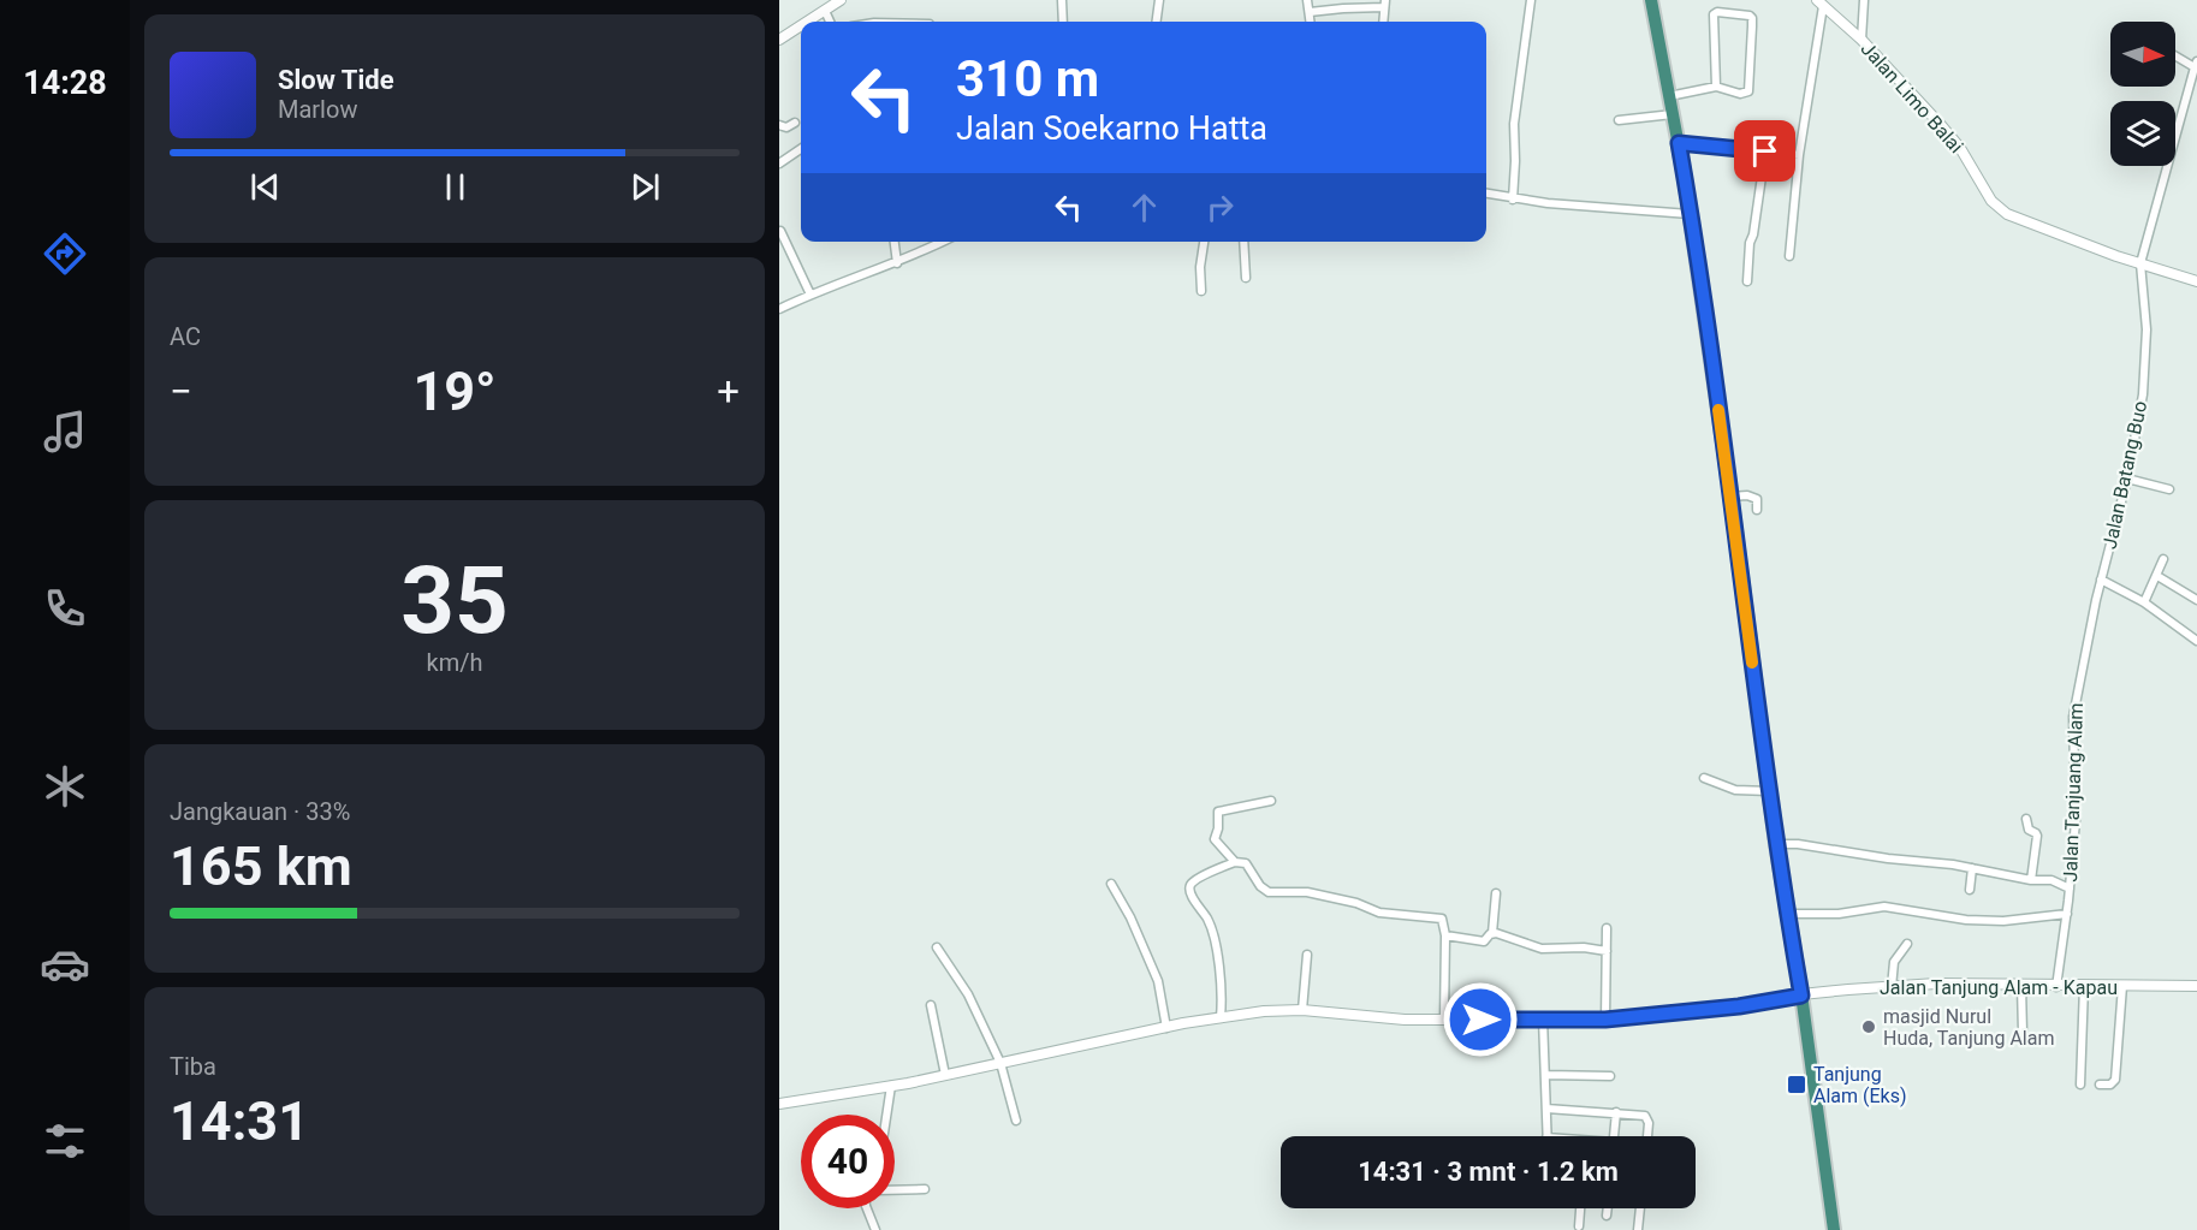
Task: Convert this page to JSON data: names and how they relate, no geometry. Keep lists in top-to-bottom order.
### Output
{
  "streets": {
    "street": [
      "Jalan Limo Balai",
      "Jalan Batang Buo",
      "Jalan Tanjuang Alam",
      "Jalan Tanjung Alam - Kapau"
    ]
  },
  "crossings": [
    ["Jalan Limo Balai", "Jalan Batang Buo"],
    ["Jalan Batang Buo", "Jalan Tanjuang Alam"],
    ["Jalan Tanjuang Alam", "Jalan Tanjung Alam - Kapau"]
  ],
  "places": {
    "other": ["masjid Nurul Huda, Tanjung Alam"],
    "transit": ["Tanjung Alam (Eks)"]
  },
  "north": "right",
  "page": {
    "tabs": "14:28",
    "turn": ["310 m", "Jalan Soekarno Hatta"],
    "song": ["Slow Tide", "Marlow"],
    "tile": [
      "AC",
      ["35", "km/h"],
      ["Jangkauan · 33%", "165 km"],
      ["Tiba", "14:31"]
    ],
    "heat": ["−", "19°", "+"],
    "limit": "40",
    "trip": "14:31 · 3 mnt · 1.2 km"
  }
}
